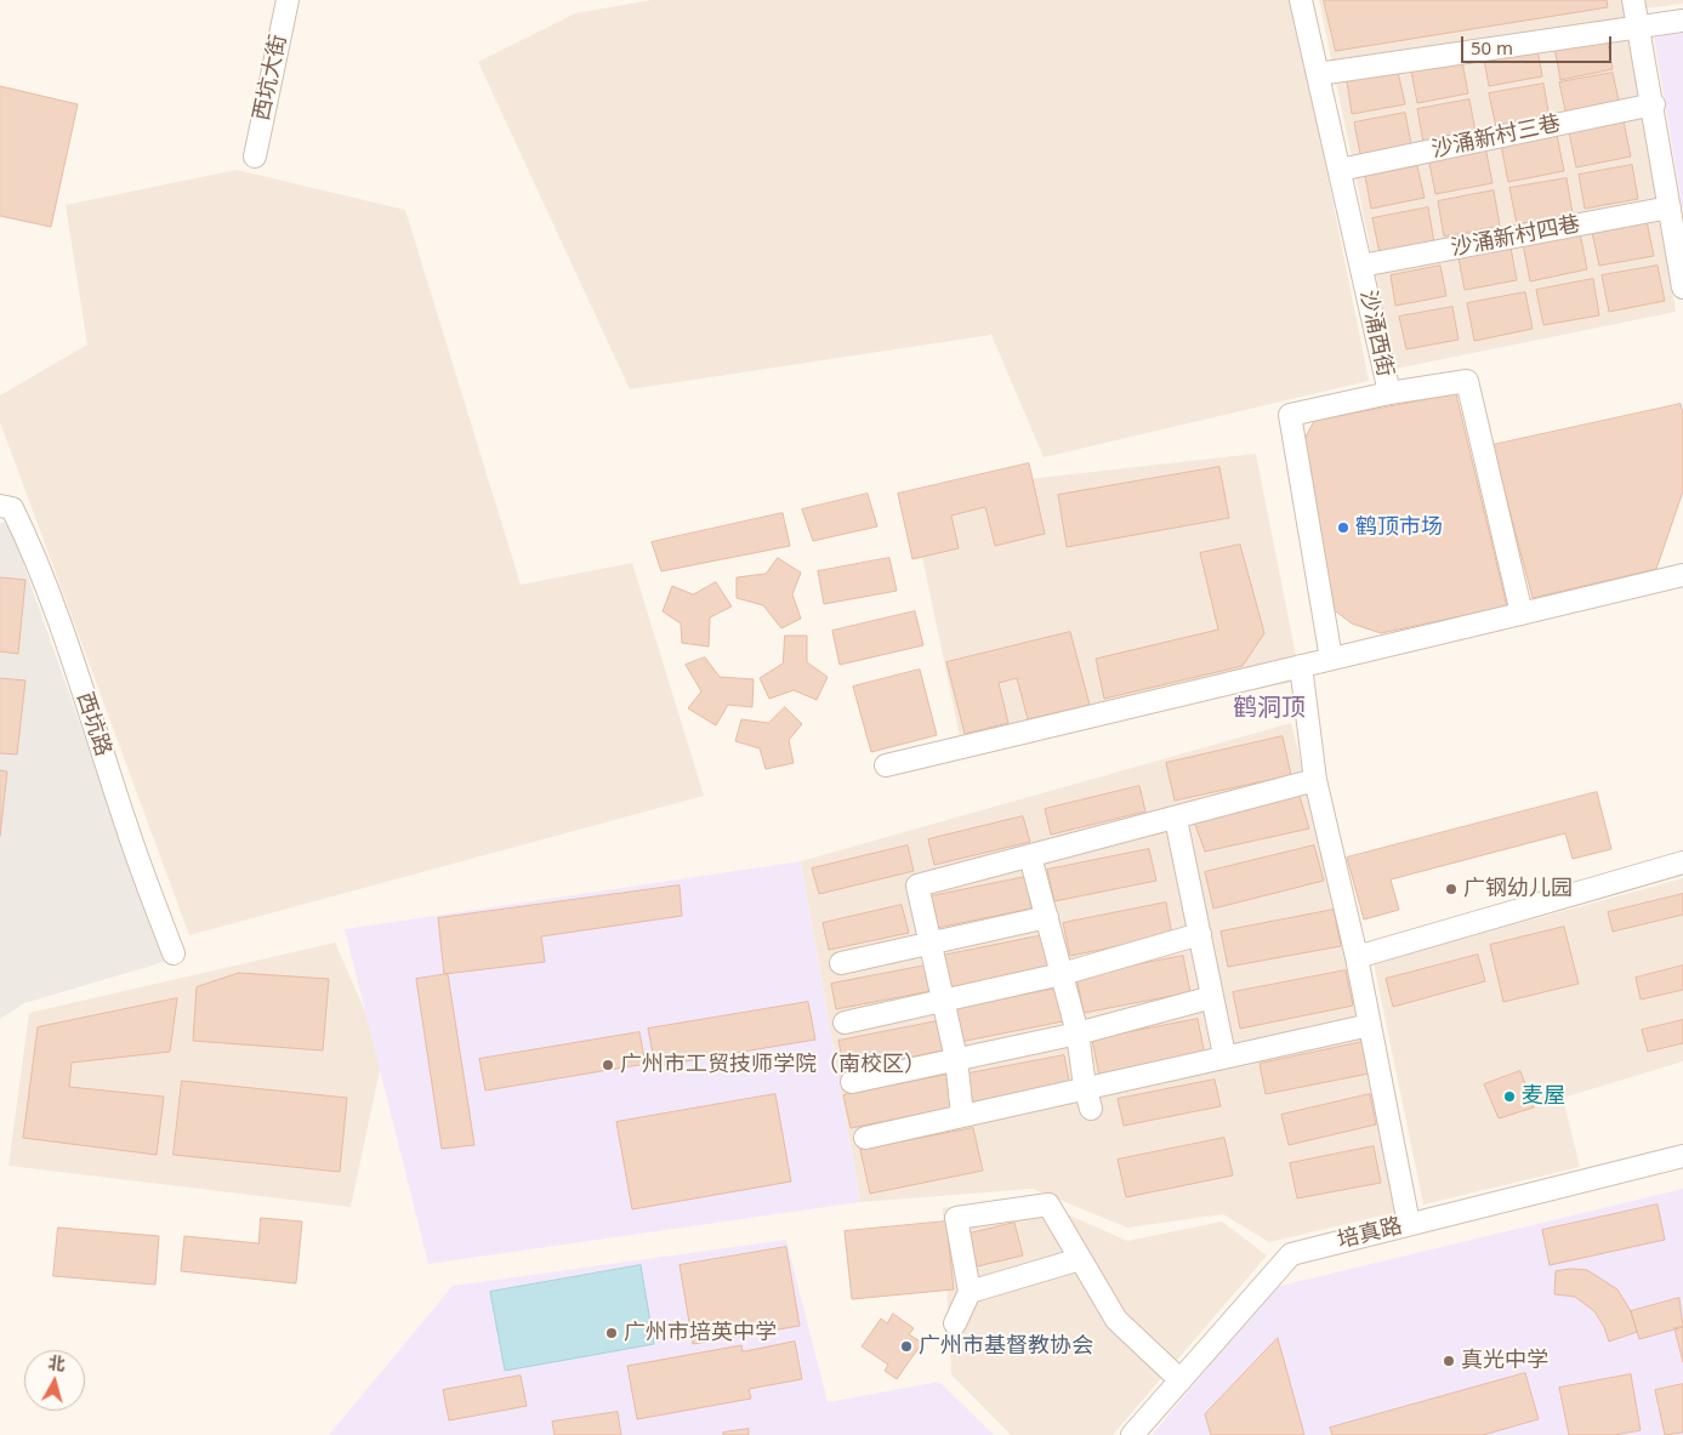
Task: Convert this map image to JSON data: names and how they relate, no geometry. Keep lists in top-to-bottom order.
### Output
{
  "streets": {
    "street": [
      "西坑大街",
      "沙涌新村三巷",
      "沙涌新村四巷",
      "沙涌西街",
      "西坑路",
      "培真路"
    ]
  },
  "crossings": [
    ["沙涌新村三巷", "沙涌西街"],
    ["沙涌新村四巷", "沙涌西街"]
  ],
  "districts": ["鹤洞顶"],
  "places": [
    "鹤顶市场",
    "广钢幼儿园",
    "广州市工贸技师学院（南校区）",
    "麦屋",
    "广州市培英中学",
    "广州市基督教协会",
    "真光中学"
  ],
  "scale_bar": "50 m",
  "north": "top"
}
